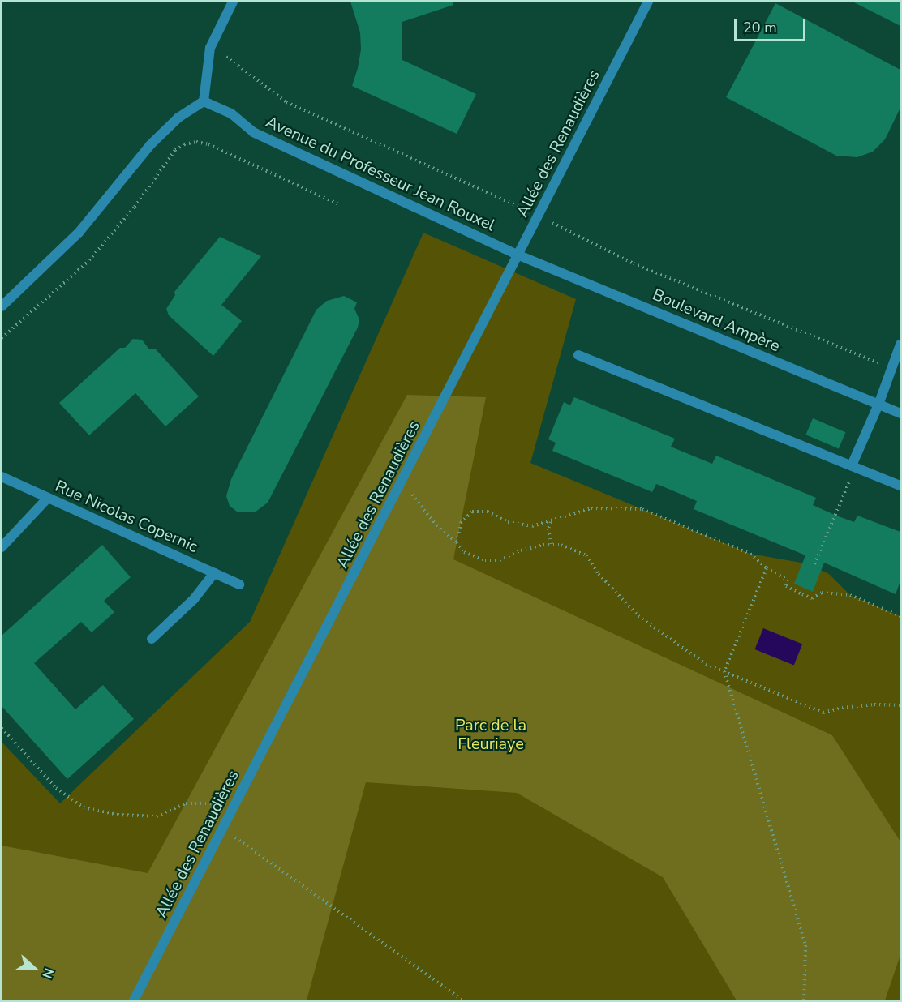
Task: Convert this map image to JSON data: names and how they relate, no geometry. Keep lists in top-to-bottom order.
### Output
{
  "streets": {
    "street": [
      "Allée des Renaudières",
      "Avenue du Professeur Jean Rouxel",
      "Boulevard Ampère",
      "Rue Nicolas Copernic"
    ]
  },
  "crossings": [
    ["Allée des Renaudières", "Avenue du Professeur Jean Rouxel"],
    ["Allée des Renaudières", "Boulevard Ampère"],
    ["Avenue du Professeur Jean Rouxel", "Boulevard Ampère"]
  ],
  "parks": ["Parc de la Fleuriaye"],
  "scale_bar": "20 m",
  "north": "right"
}
